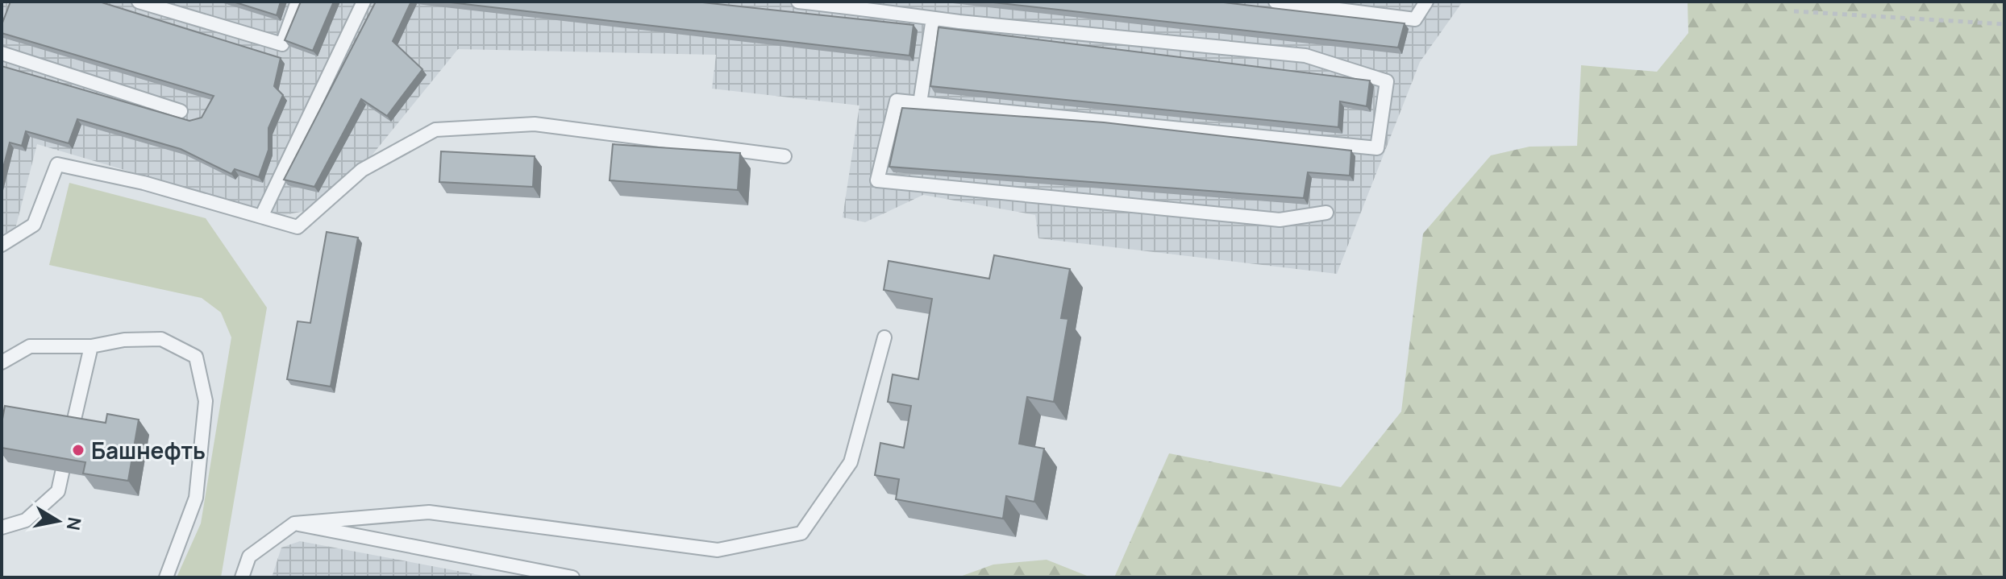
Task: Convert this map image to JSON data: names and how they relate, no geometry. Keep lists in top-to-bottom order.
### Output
{
  "places": ["Башнефть"],
  "north": "right"
}
